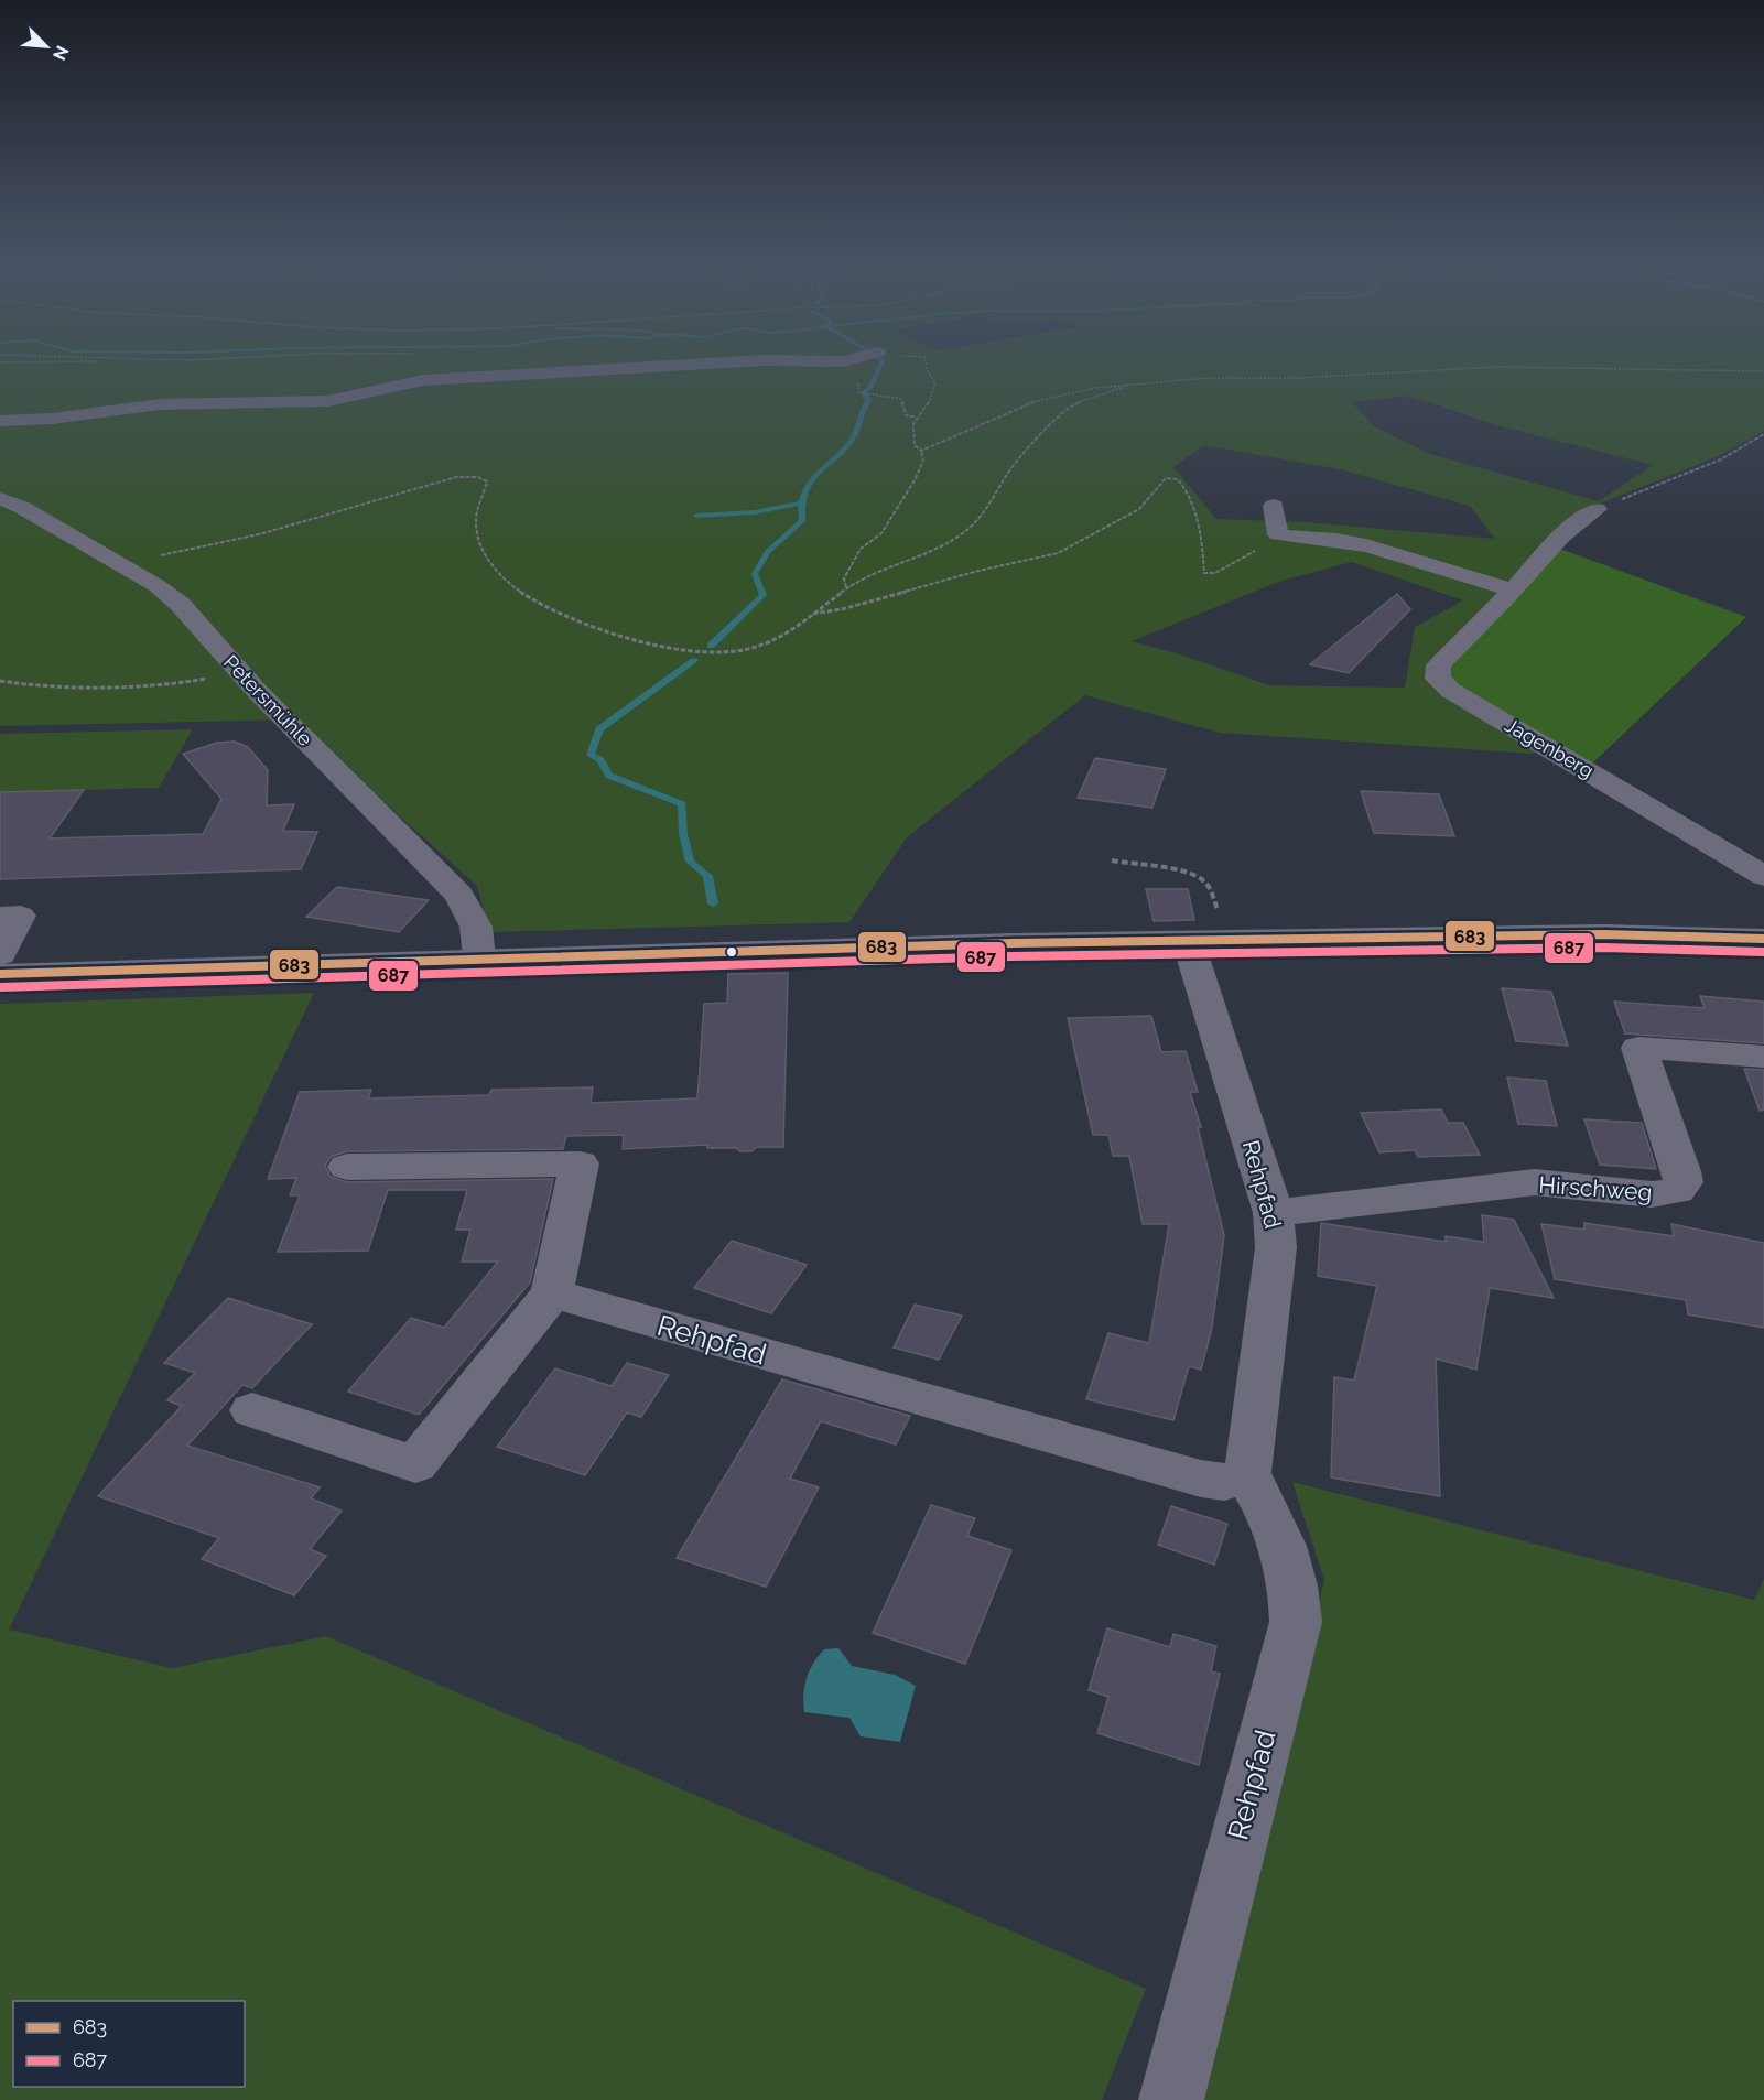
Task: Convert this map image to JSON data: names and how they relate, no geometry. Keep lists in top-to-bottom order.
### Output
{
  "streets": {
    "street": [
      "Petersmühle",
      "Jagenberg",
      "Rehpfad",
      "Hirschweg"
    ]
  },
  "crossings": [
    ["Rehpfad", "Hirschweg"]
  ],
  "lines": ["transit line 683", "transit line 687"],
  "legend": ["683", "687"],
  "north": "bottom right"
}
